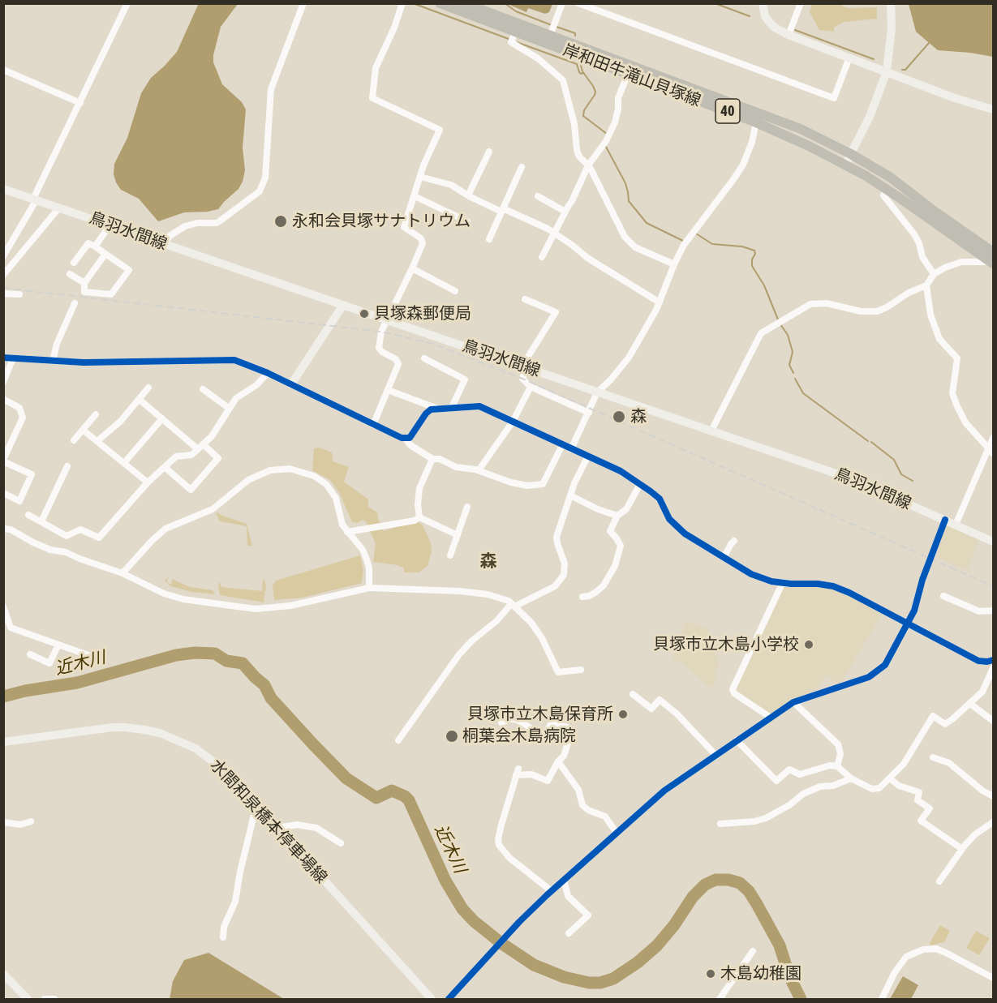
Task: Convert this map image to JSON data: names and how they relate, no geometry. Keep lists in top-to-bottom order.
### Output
{
  "streets": {
    "main road": ["岸和田牛滝山貝塚線", "40"],
    "street": ["鳥羽水間線", "水間和泉橋本停車場線"]
  },
  "districts": ["森"],
  "water": ["近木川"],
  "places": [
    "永和会貝塚サナトリウム",
    "貝塚森郵便局",
    "森",
    "貝塚市立木島小学校",
    "貝塚市立木島保育所",
    "桐葉会木島病院",
    "木島幼稚園"
  ]
}
